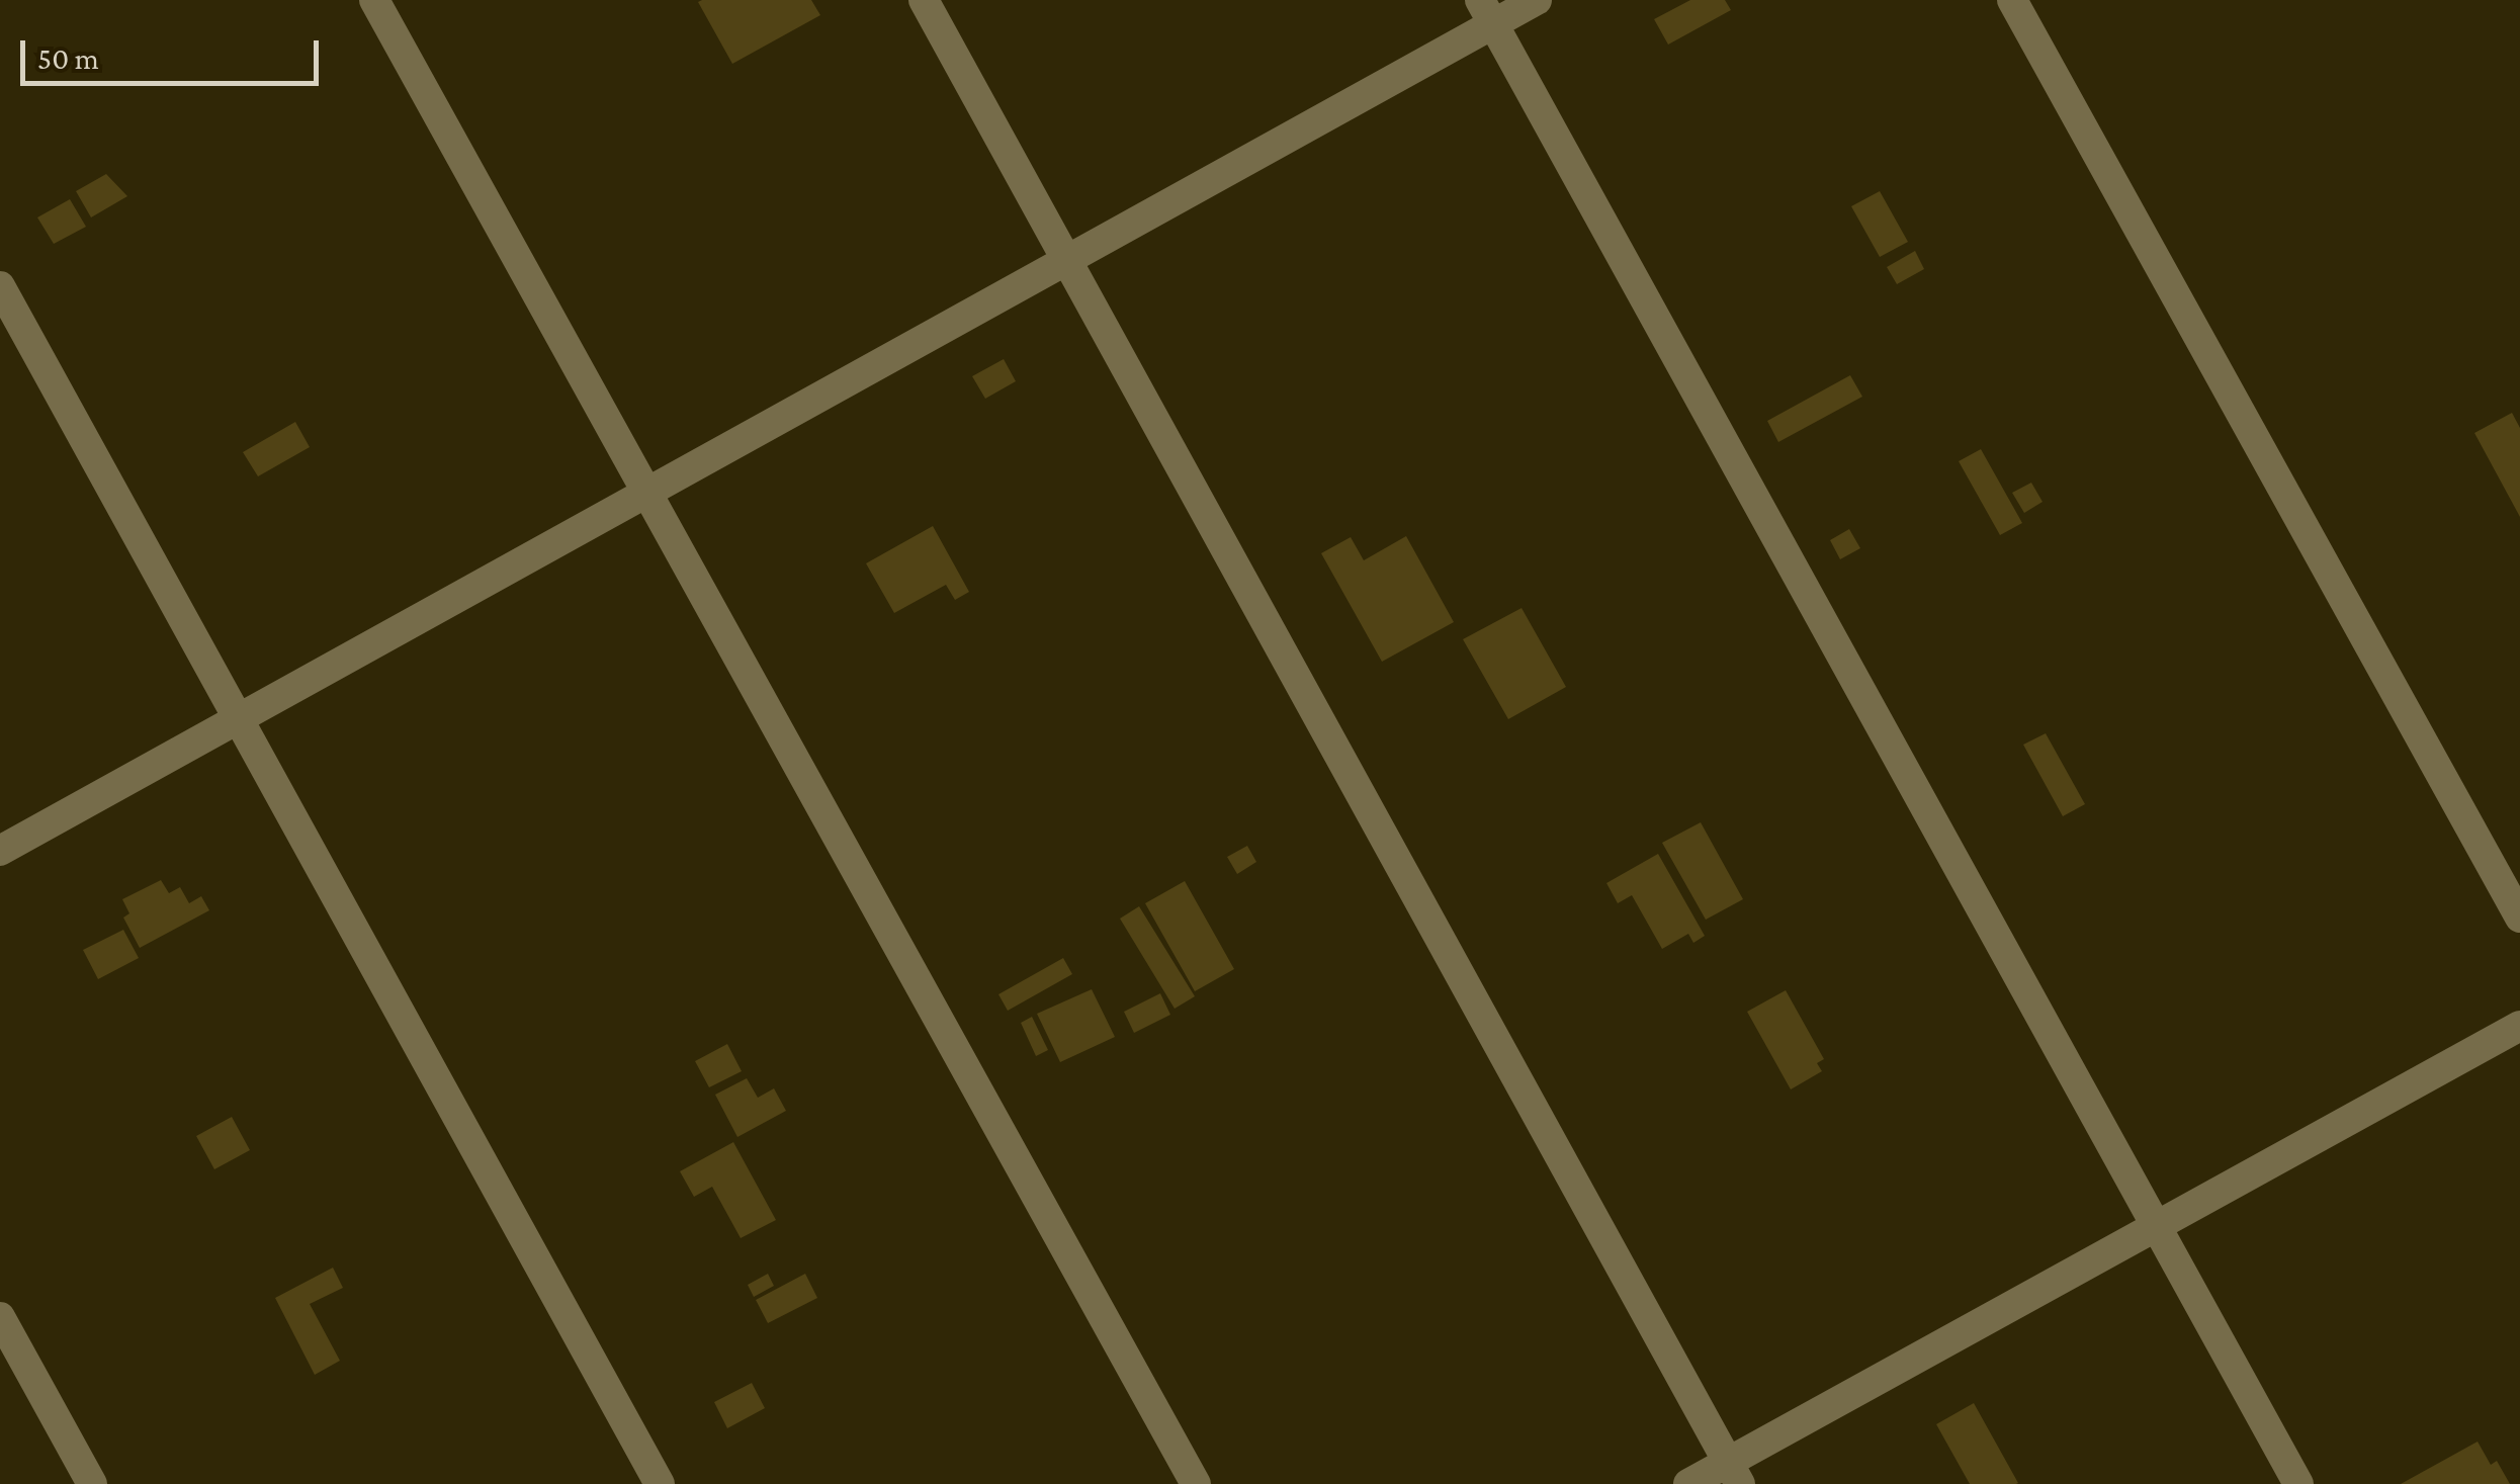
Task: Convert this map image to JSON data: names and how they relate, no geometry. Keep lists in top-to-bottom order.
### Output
{
  "scale_bar": "50 m"
}
